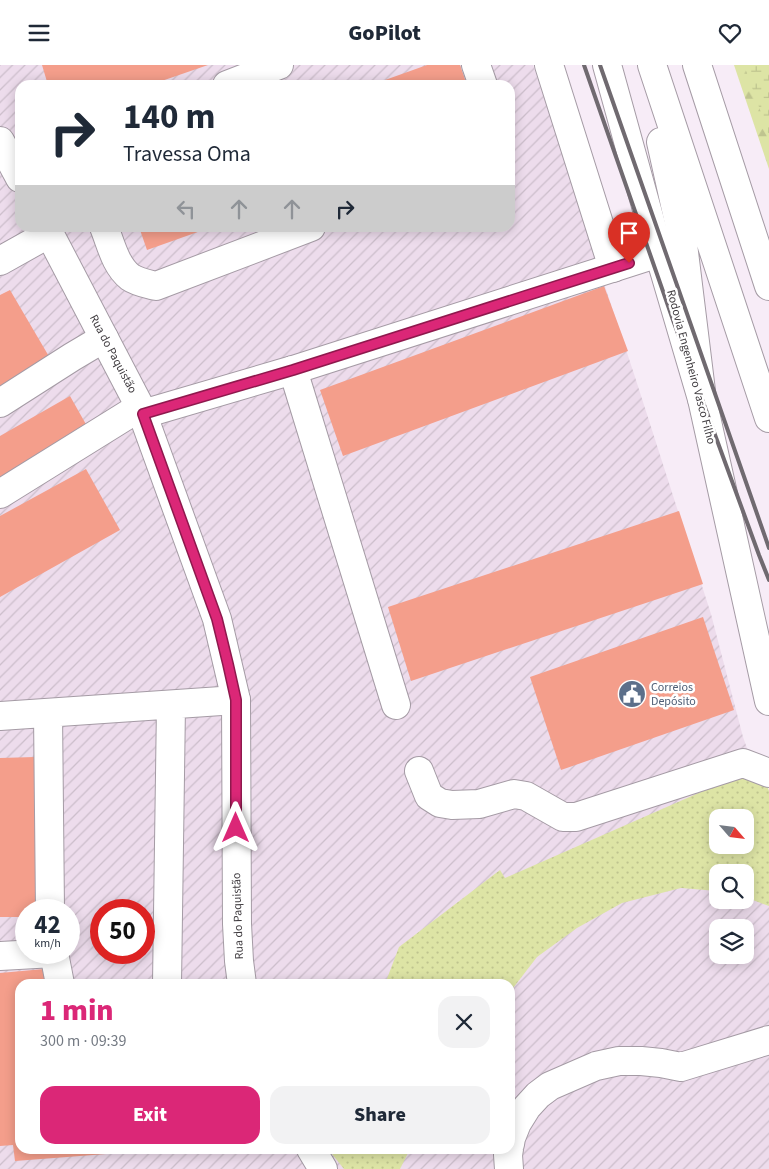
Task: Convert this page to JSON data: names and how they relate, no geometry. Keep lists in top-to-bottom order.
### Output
{
  "streets": {
    "main road": ["Rua do Paquistão", "Rodovia Engenheiro Vasco Filho"]
  },
  "places": {
    "public building": ["Correios Depósito"]
  },
  "north": "bottom right",
  "page": {
    "header": "GoPilot",
    "turn": ["140 m", "Travessa Oma"],
    "speed": "42 km/h",
    "limit": "50",
    "heading": ["1 min", "300 m · 09:39"],
    "buttons": ["Exit", "Share"]
  }
}
